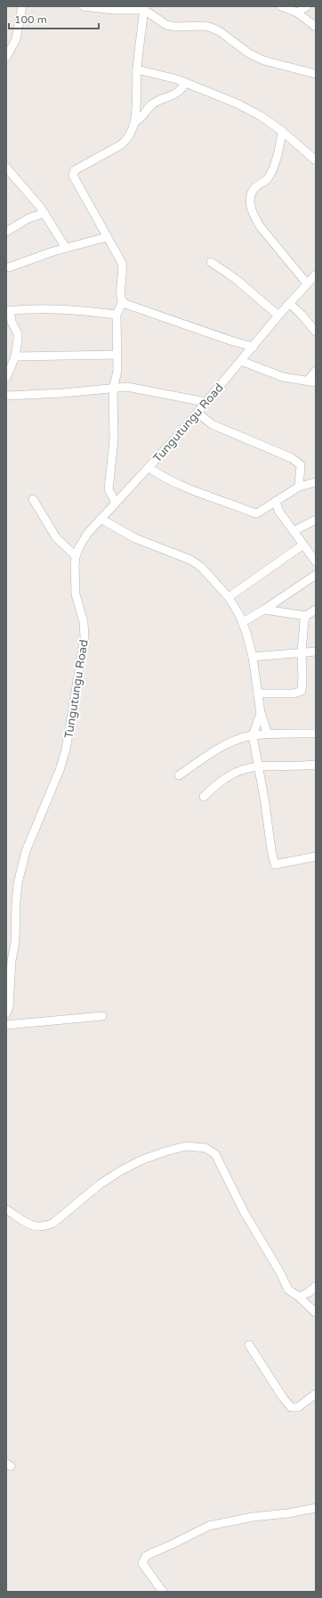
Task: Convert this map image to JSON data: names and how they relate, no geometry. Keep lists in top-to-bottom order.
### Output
{
  "streets": {
    "street": ["Tungutungu Road"]
  },
  "scale_bar": "100 m"
}
